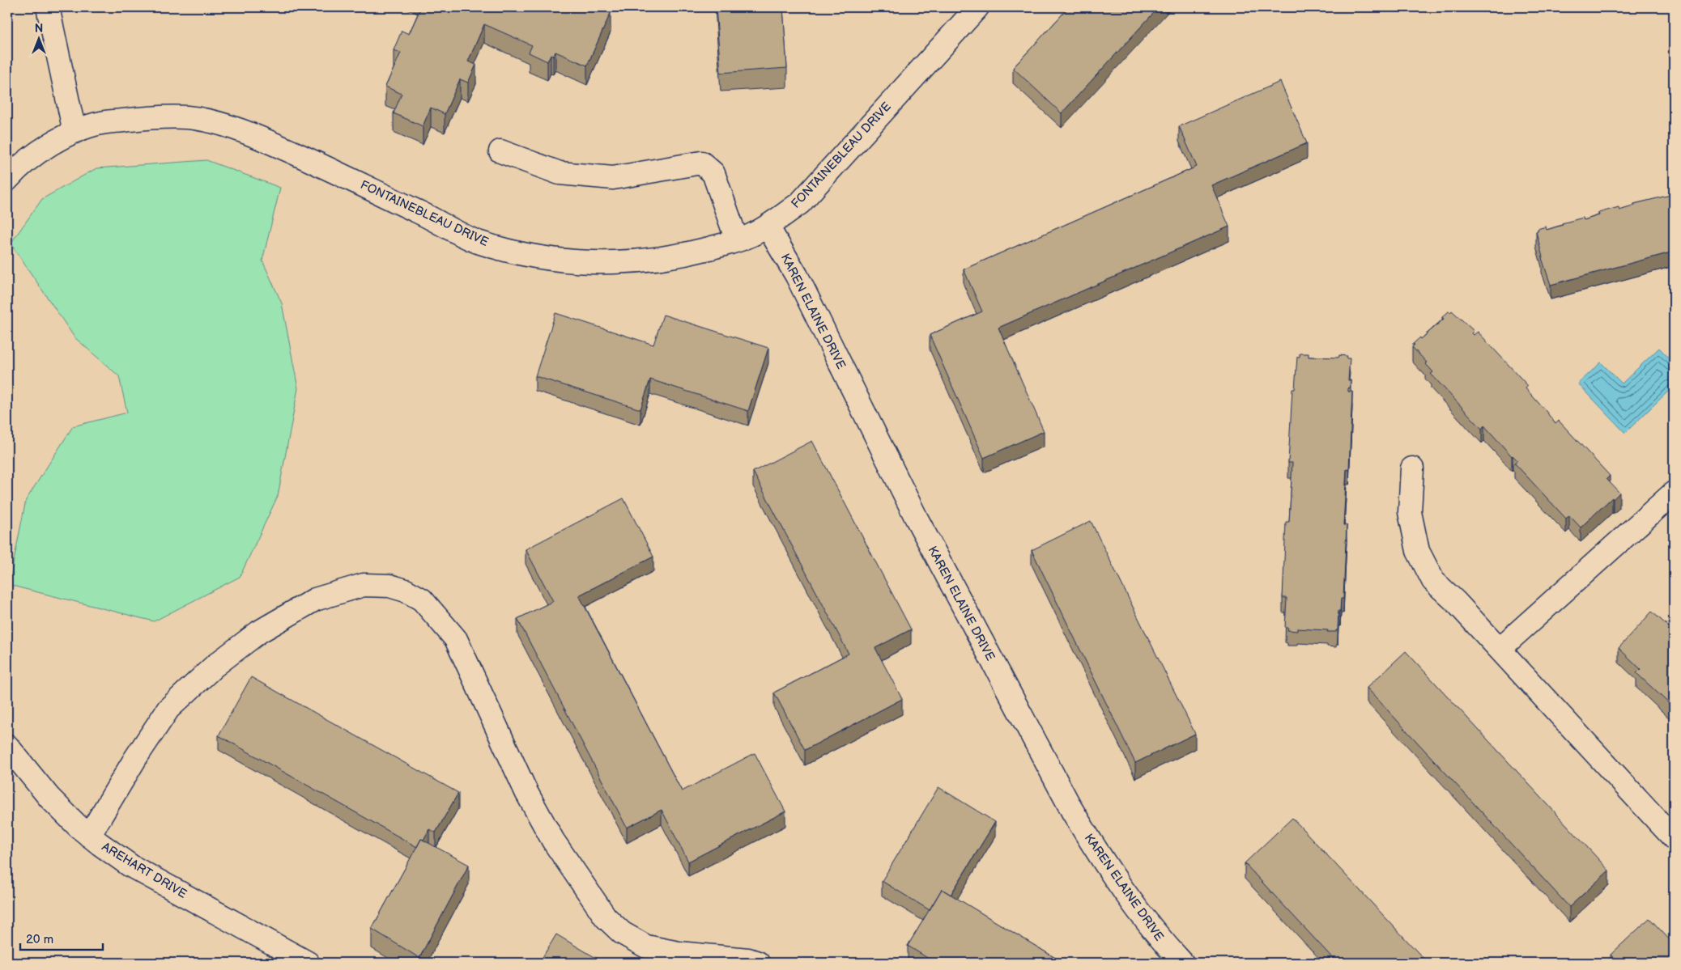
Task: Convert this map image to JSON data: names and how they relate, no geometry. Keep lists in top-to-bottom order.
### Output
{
  "streets": {
    "street": ["FONTAINEBLEAU DRIVE", "KAREN ELAINE DRIVE", "AREHART DRIVE"]
  },
  "crossings": [
    ["FONTAINEBLEAU DRIVE", "KAREN ELAINE DRIVE"]
  ],
  "scale_bar": "20 m",
  "north": "top"
}
